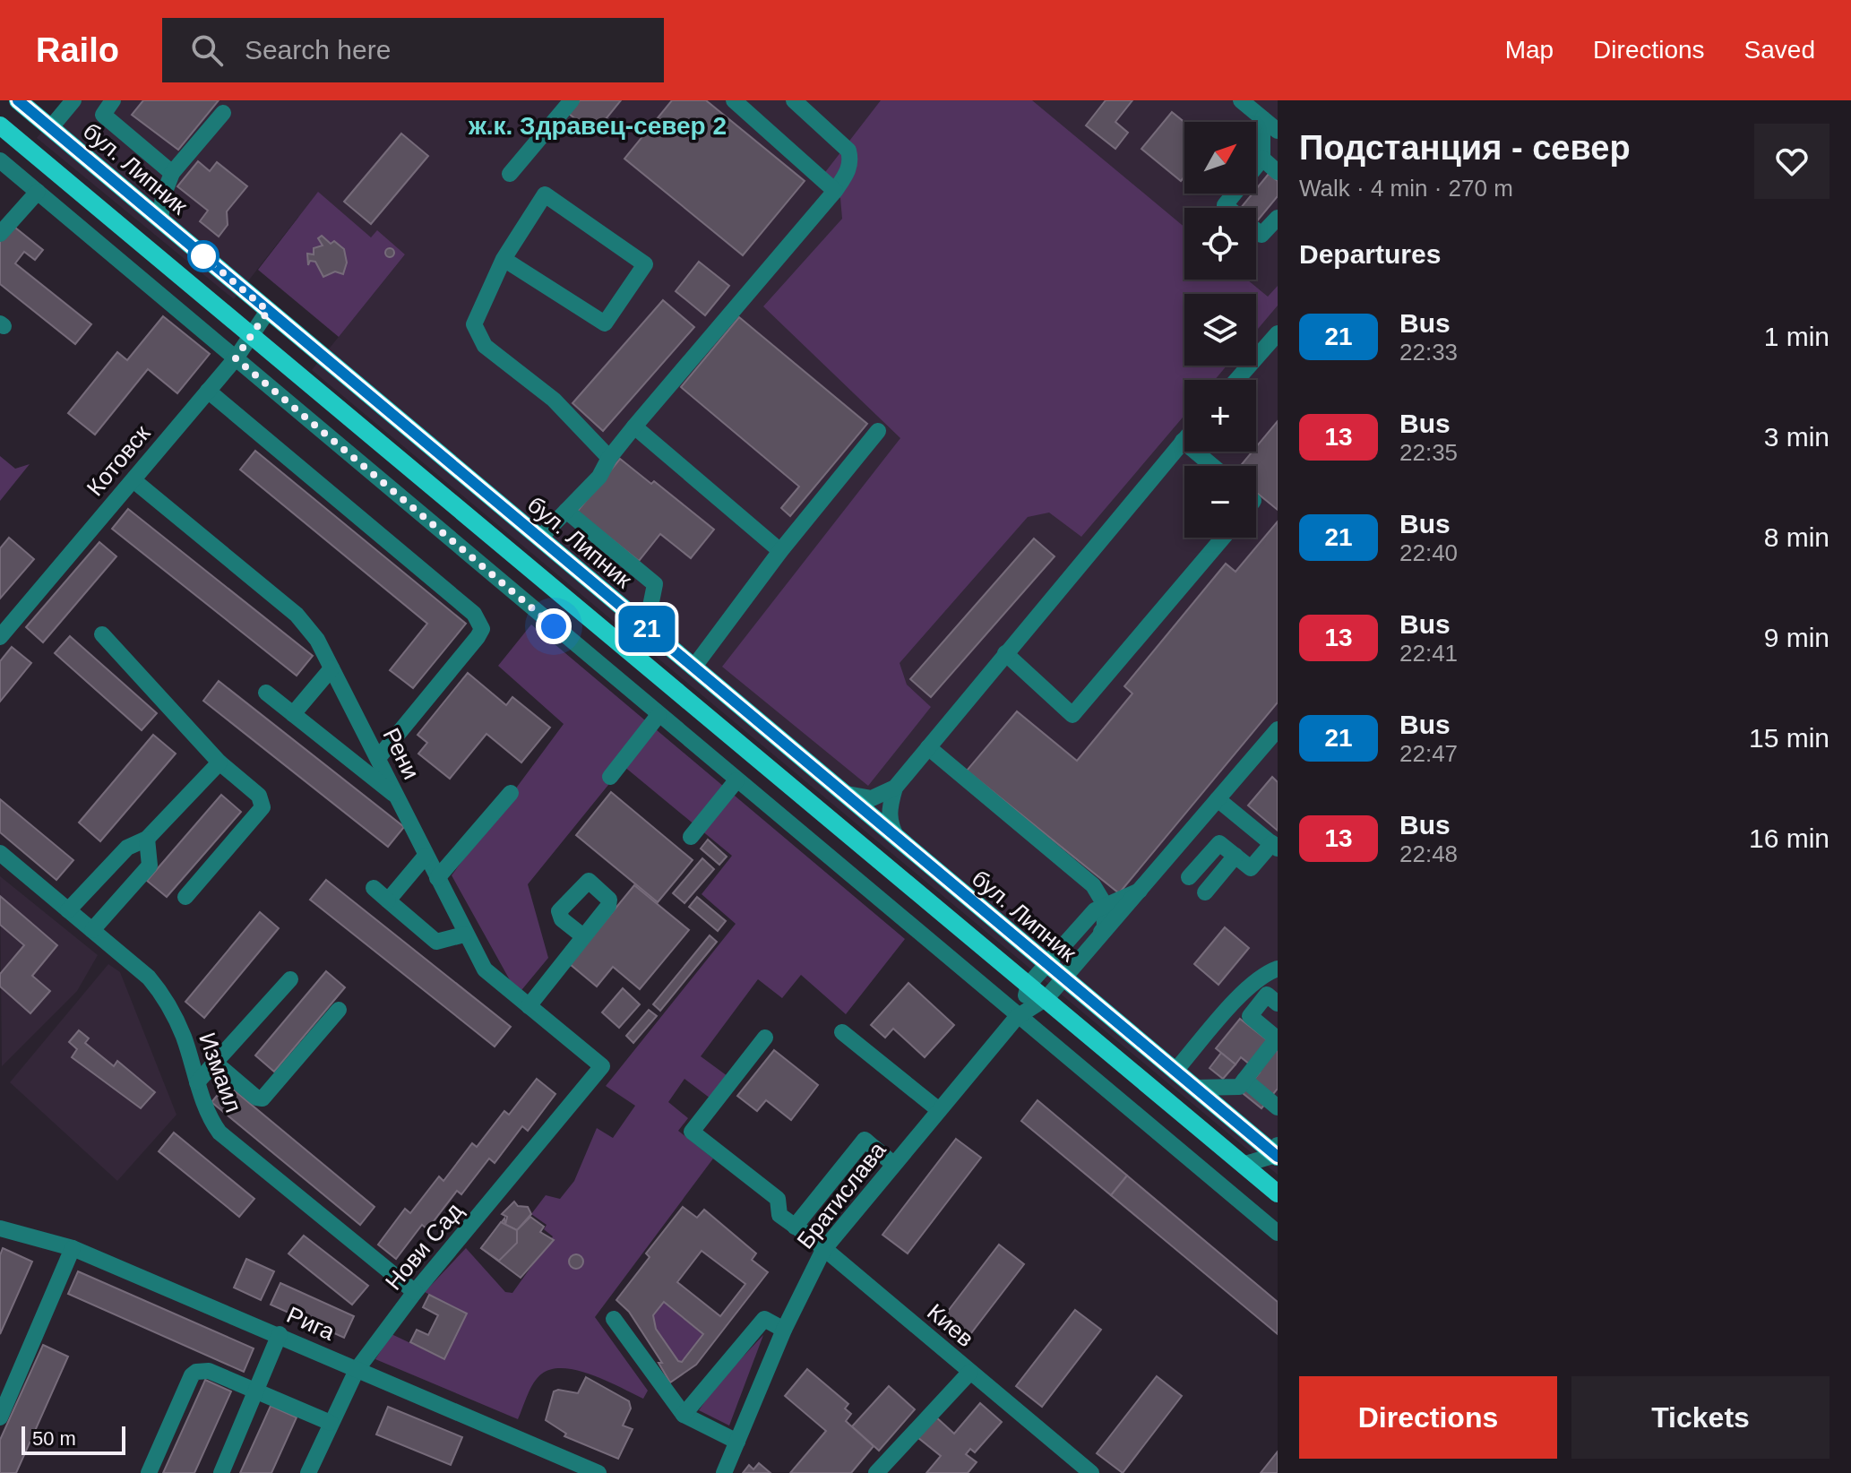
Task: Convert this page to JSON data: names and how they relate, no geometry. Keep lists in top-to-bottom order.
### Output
{
  "streets": {
    "main road": ["бул. Липник"],
    "street": [
      "Котовск",
      "Рени",
      "Измаил",
      "Братислава",
      "Нови Сад",
      "Рига",
      "Киев"
    ]
  },
  "crossings": [
    ["бул. Липник", "Котовск"],
    ["Котовск", "Рени"],
    ["Рени", "Нови Сад"],
    ["Измаил", "Нови Сад"],
    ["Братислава", "Киев"],
    ["Нови Сад", "Рига"]
  ],
  "districts": ["ж.к. Здравец-север 2"],
  "lines": ["bus line 21"],
  "scale_bar": "50 m",
  "north": "top right",
  "page": {
    "header": "Railo",
    "search": "Search here",
    "nav": ["Map", "Directions", "Saved"],
    "on_map": "21",
    "heading": [
      ["Подстанция - север", "Walk · 4 min · 270 m"],
      "Departures"
    ],
    "map_buttons": ["+", "−"],
    "list": [
      {
        "mark": "21",
        "name": "Bus",
        "note": "22:33",
        "value": "1 min"
      },
      {
        "mark": "13",
        "name": "Bus",
        "note": "22:35",
        "value": "3 min"
      },
      {
        "mark": "21",
        "name": "Bus",
        "note": "22:40",
        "value": "8 min"
      },
      {
        "mark": "13",
        "name": "Bus",
        "note": "22:41",
        "value": "9 min"
      },
      {
        "mark": "21",
        "name": "Bus",
        "note": "22:47",
        "value": "15 min"
      },
      {
        "mark": "13",
        "name": "Bus",
        "note": "22:48",
        "value": "16 min"
      }
    ],
    "buttons": ["Directions", "Tickets"],
    "scale": "50 m"
  }
}
